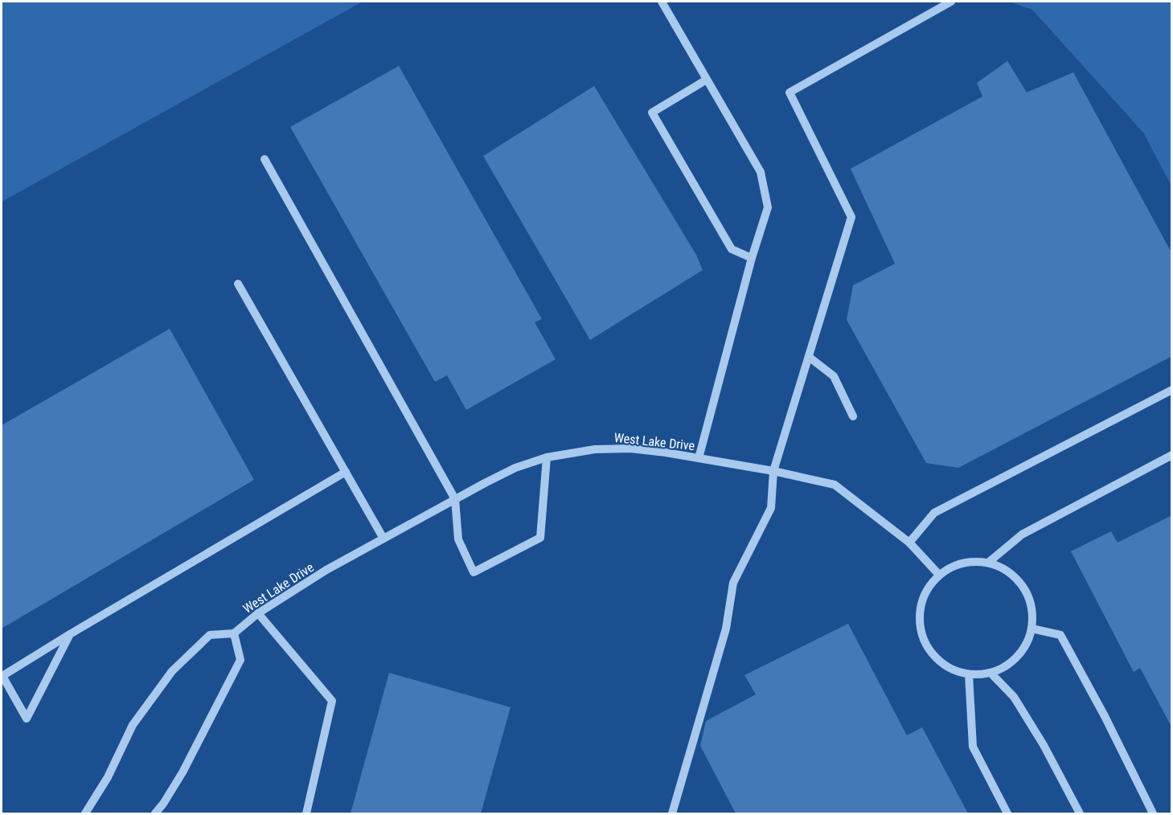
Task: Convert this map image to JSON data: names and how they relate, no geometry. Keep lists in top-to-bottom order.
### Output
{
  "streets": {
    "street": ["West Lake Drive"]
  }
}
